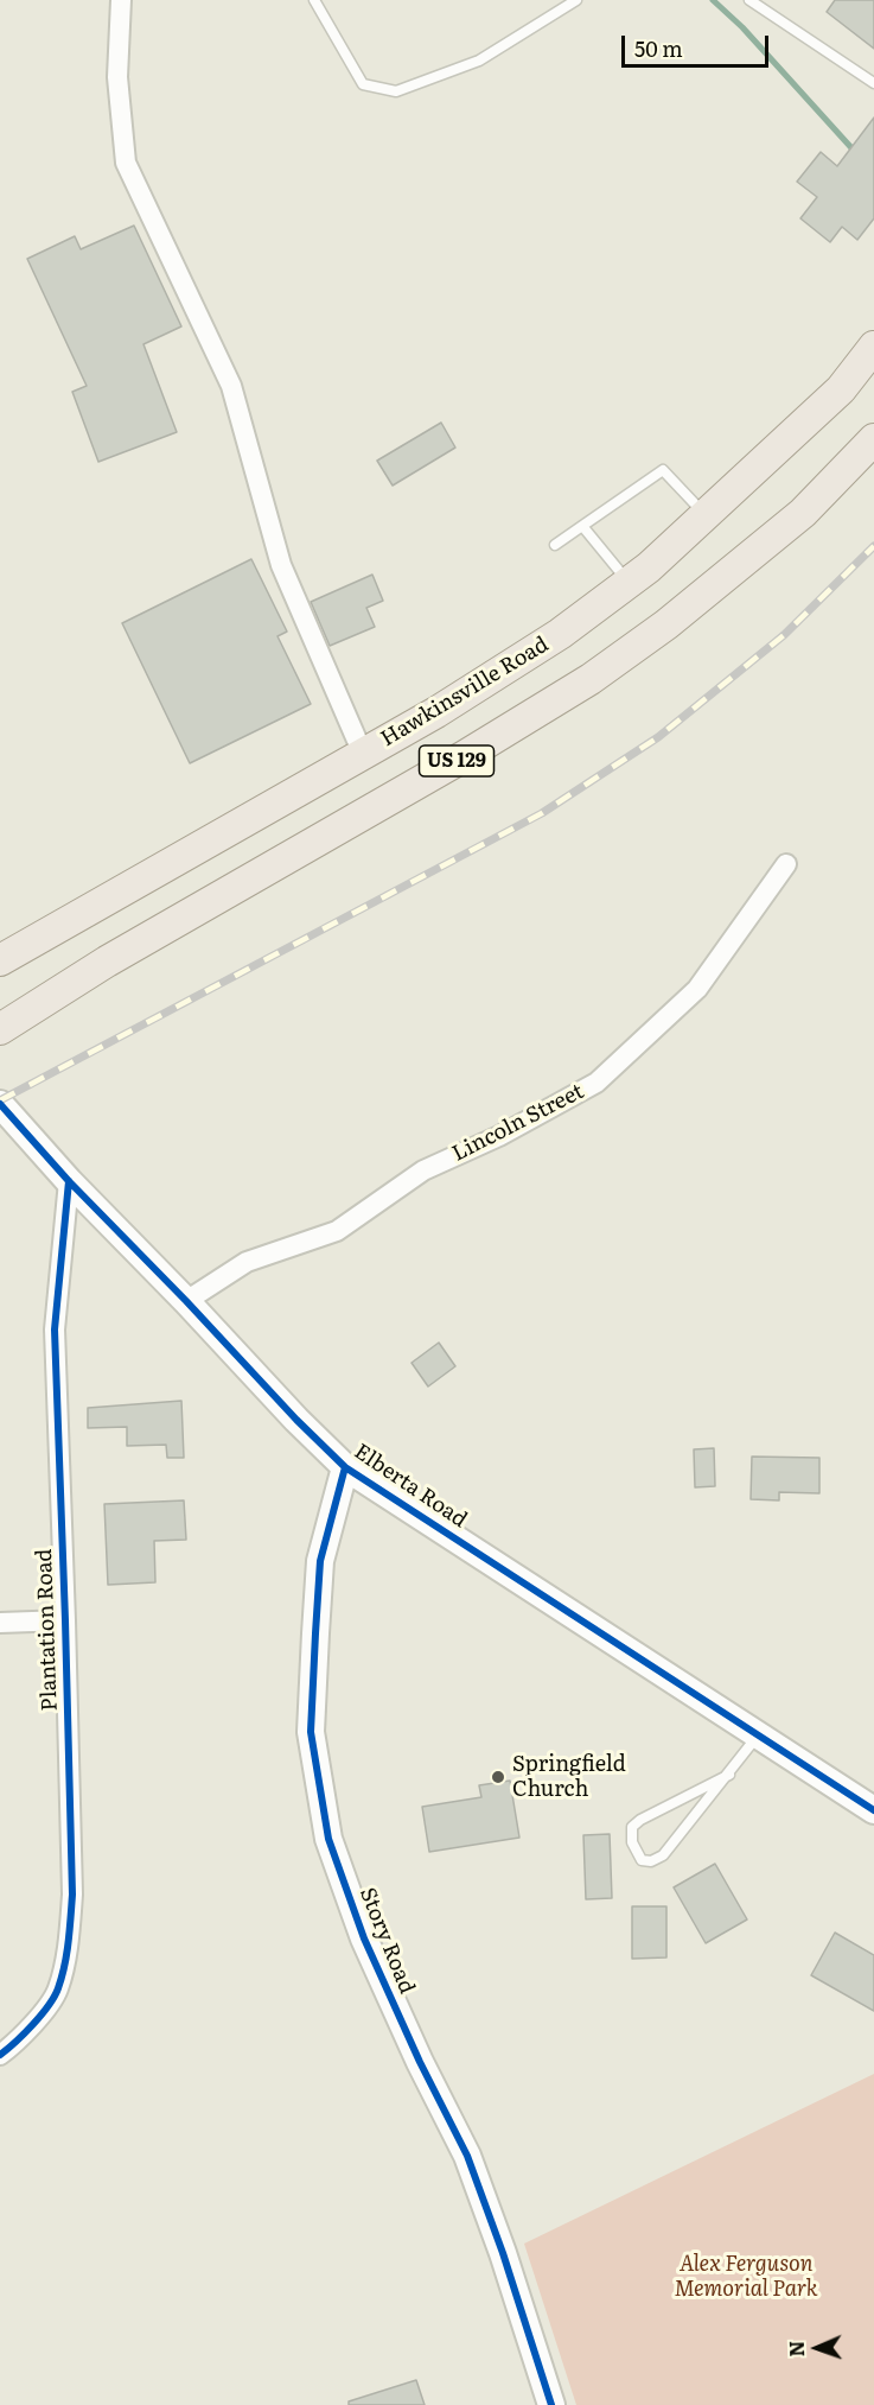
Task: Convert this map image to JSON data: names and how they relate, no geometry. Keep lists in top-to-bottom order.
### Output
{
  "streets": {
    "main road": ["Hawkinsville Road", "US 129"],
    "street": [
      "Lincoln Street",
      "Elberta Road",
      "Plantation Road",
      "Story Road"
    ]
  },
  "crossings": [
    ["Lincoln Street", "Elberta Road"],
    ["Elberta Road", "Plantation Road"],
    ["Elberta Road", "Story Road"]
  ],
  "parks": ["Alex Ferguson Memorial Park"],
  "places": ["Springfield Church"],
  "scale_bar": "50 m",
  "north": "left"
}
